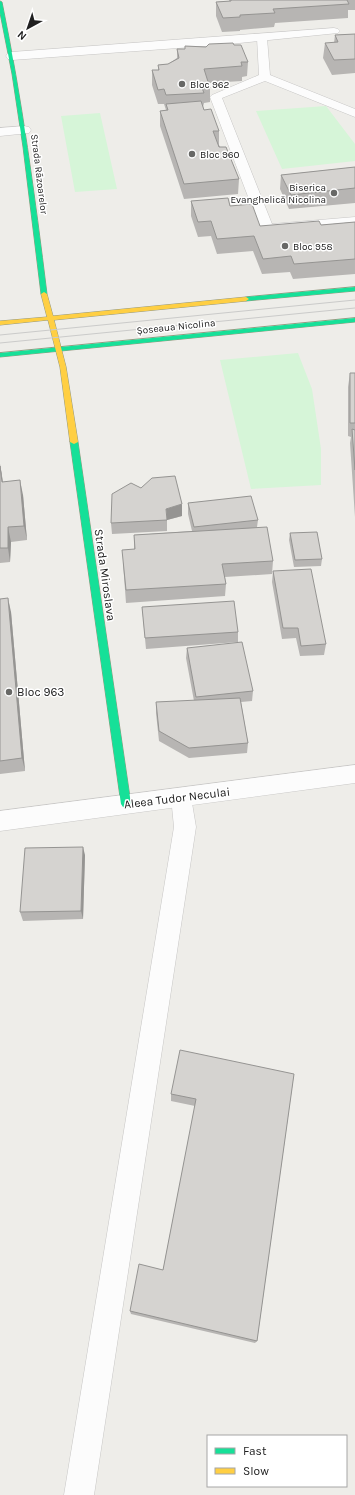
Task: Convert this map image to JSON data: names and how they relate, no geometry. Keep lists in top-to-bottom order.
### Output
{
  "streets": {
    "street": [
      "Strada Răzoarelor",
      "Șoseaua Nicolina",
      "Strada Miroslava",
      "Aleea Tudor Neculai"
    ]
  },
  "crossings": [
    ["Strada Răzoarelor", "Șoseaua Nicolina"],
    ["Strada Răzoarelor", "Strada Miroslava"],
    ["Șoseaua Nicolina", "Strada Miroslava"],
    ["Strada Miroslava", "Aleea Tudor Neculai"]
  ],
  "places": [
    "Bloc 962",
    "Bloc 960",
    "Biserica Evanghelică Nicolina",
    "Bloc 958",
    "Bloc 963"
  ],
  "legend": ["Fast", "Slow"],
  "north": "bottom left"
}
